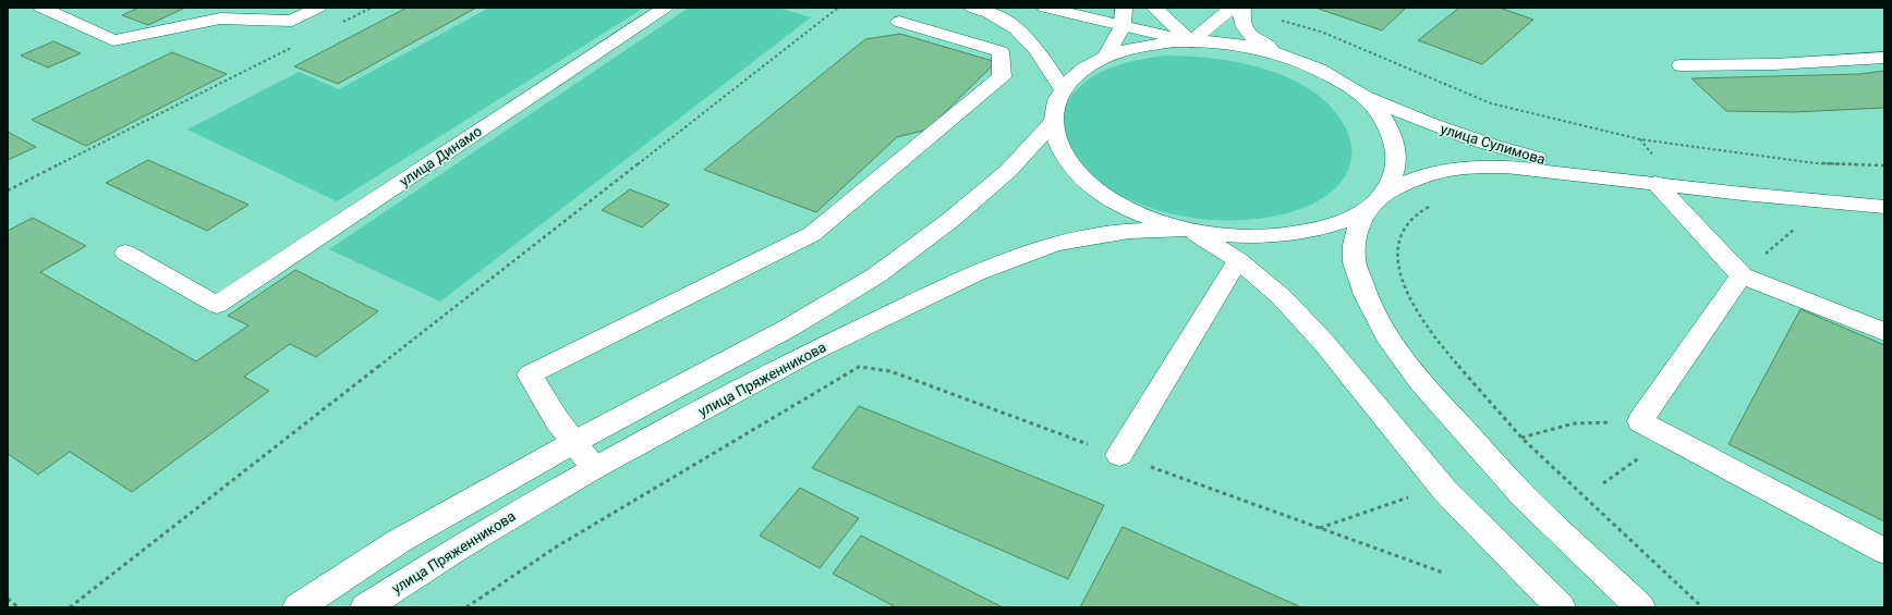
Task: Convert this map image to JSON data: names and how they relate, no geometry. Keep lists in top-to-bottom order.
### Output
{
  "streets": {
    "main road": ["улица Сулимова", "улица Динамо", "улица Пряженникова"]
  },
  "crossings": [
    ["улица Сулимова", "улица Пряженникова"]
  ]
}
